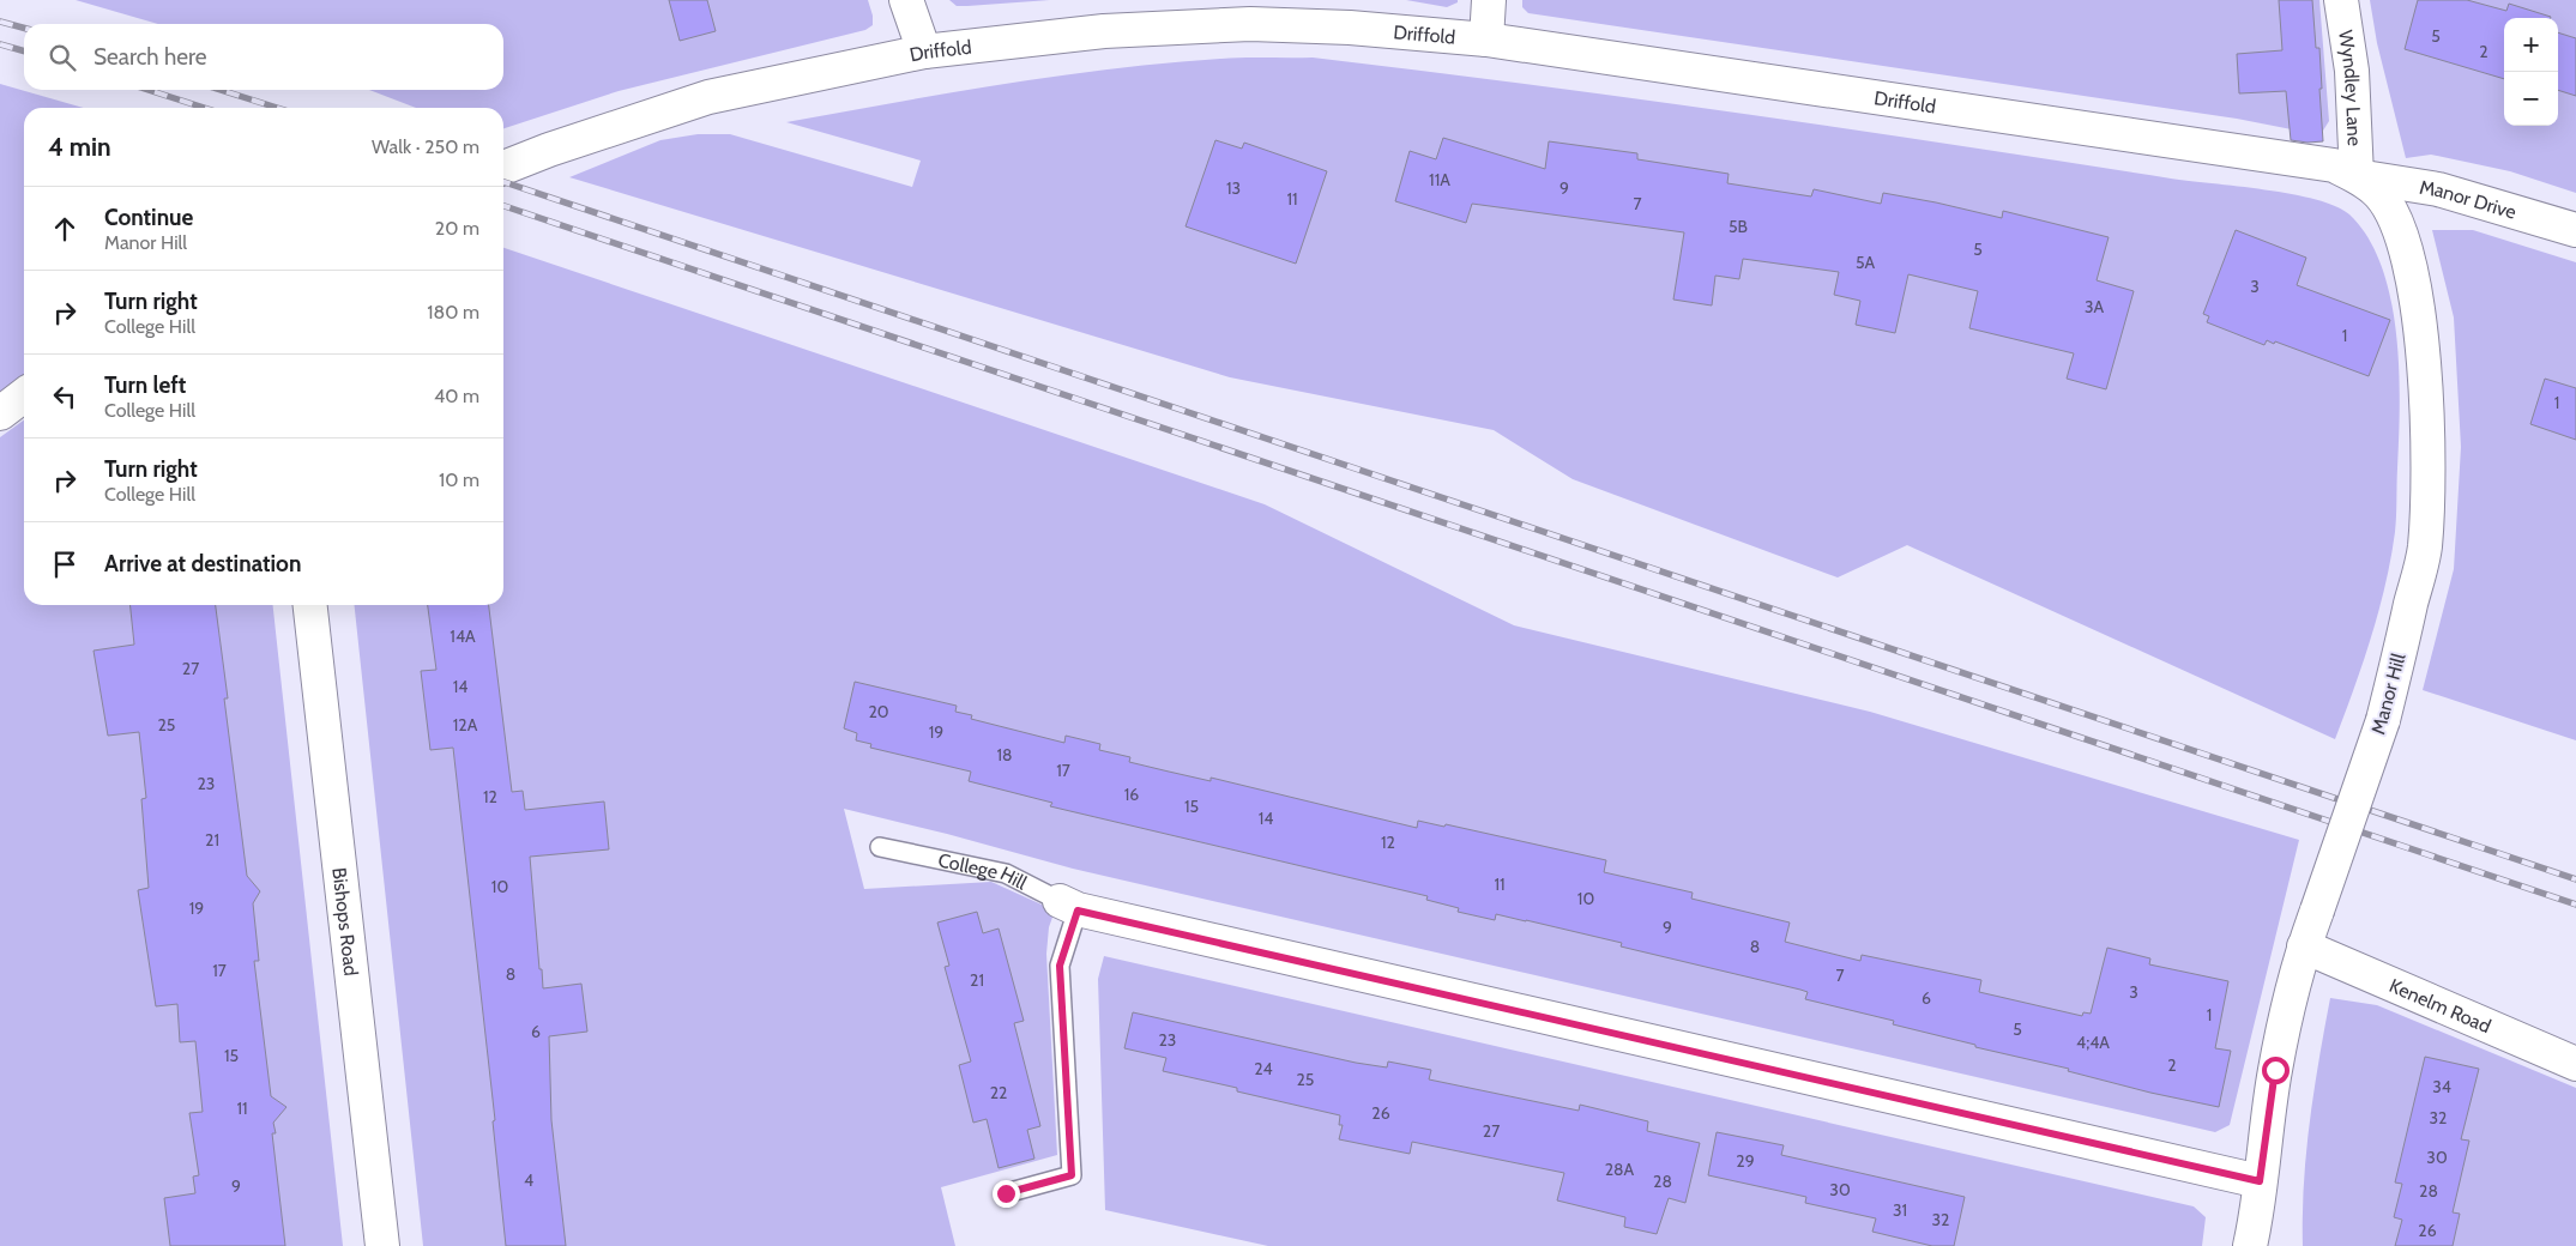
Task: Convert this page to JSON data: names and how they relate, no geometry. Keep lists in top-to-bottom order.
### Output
{
  "streets": {
    "street": [
      "Driffold",
      "Wyndley Lane",
      "Manor Drive",
      "Manor Hill",
      "College Hill",
      "Bishops Road",
      "Kenelm Road"
    ]
  },
  "crossings": [
    ["Driffold", "Wyndley Lane"],
    ["Driffold", "Manor Drive"],
    ["Driffold", "Manor Hill"],
    ["Wyndley Lane", "Manor Drive"],
    ["Wyndley Lane", "Manor Hill"],
    ["Manor Drive", "Manor Hill"],
    ["Manor Hill", "College Hill"],
    ["Manor Hill", "Kenelm Road"]
  ],
  "house_numbers": [
    "5",
    "2",
    "11A",
    "13",
    "9",
    "11",
    "7",
    "5B",
    "5",
    "5A",
    "3",
    "3A",
    "1",
    "1",
    "14A",
    "27",
    "14",
    "20",
    "25",
    "12A",
    "19",
    "18",
    "17",
    "23",
    "16",
    "12",
    "15",
    "14",
    "21",
    "12",
    "11",
    "10",
    "10",
    "19",
    "9",
    "8",
    "17",
    "8",
    "7",
    "21",
    "3",
    "6",
    "1",
    "5",
    "6",
    "23",
    "4;4A",
    "15",
    "2",
    "24",
    "25",
    "34",
    "22",
    "11",
    "26",
    "32",
    "27",
    "30",
    "29",
    "28A",
    "4",
    "28",
    "9",
    "30",
    "28",
    "31",
    "32",
    "26"
  ],
  "page": {
    "map_buttons": ["+", "−"],
    "search": "Search here",
    "heading": ["4 min", "Walk · 250 m"],
    "list": [
      ["Continue", "Manor Hill", "20 m"],
      ["Turn right", "College Hill", "180 m"],
      ["Turn left", "College Hill", "40 m"],
      ["Turn right", "College Hill", "10 m"],
      "Arrive at destination"
    ]
  }
}
